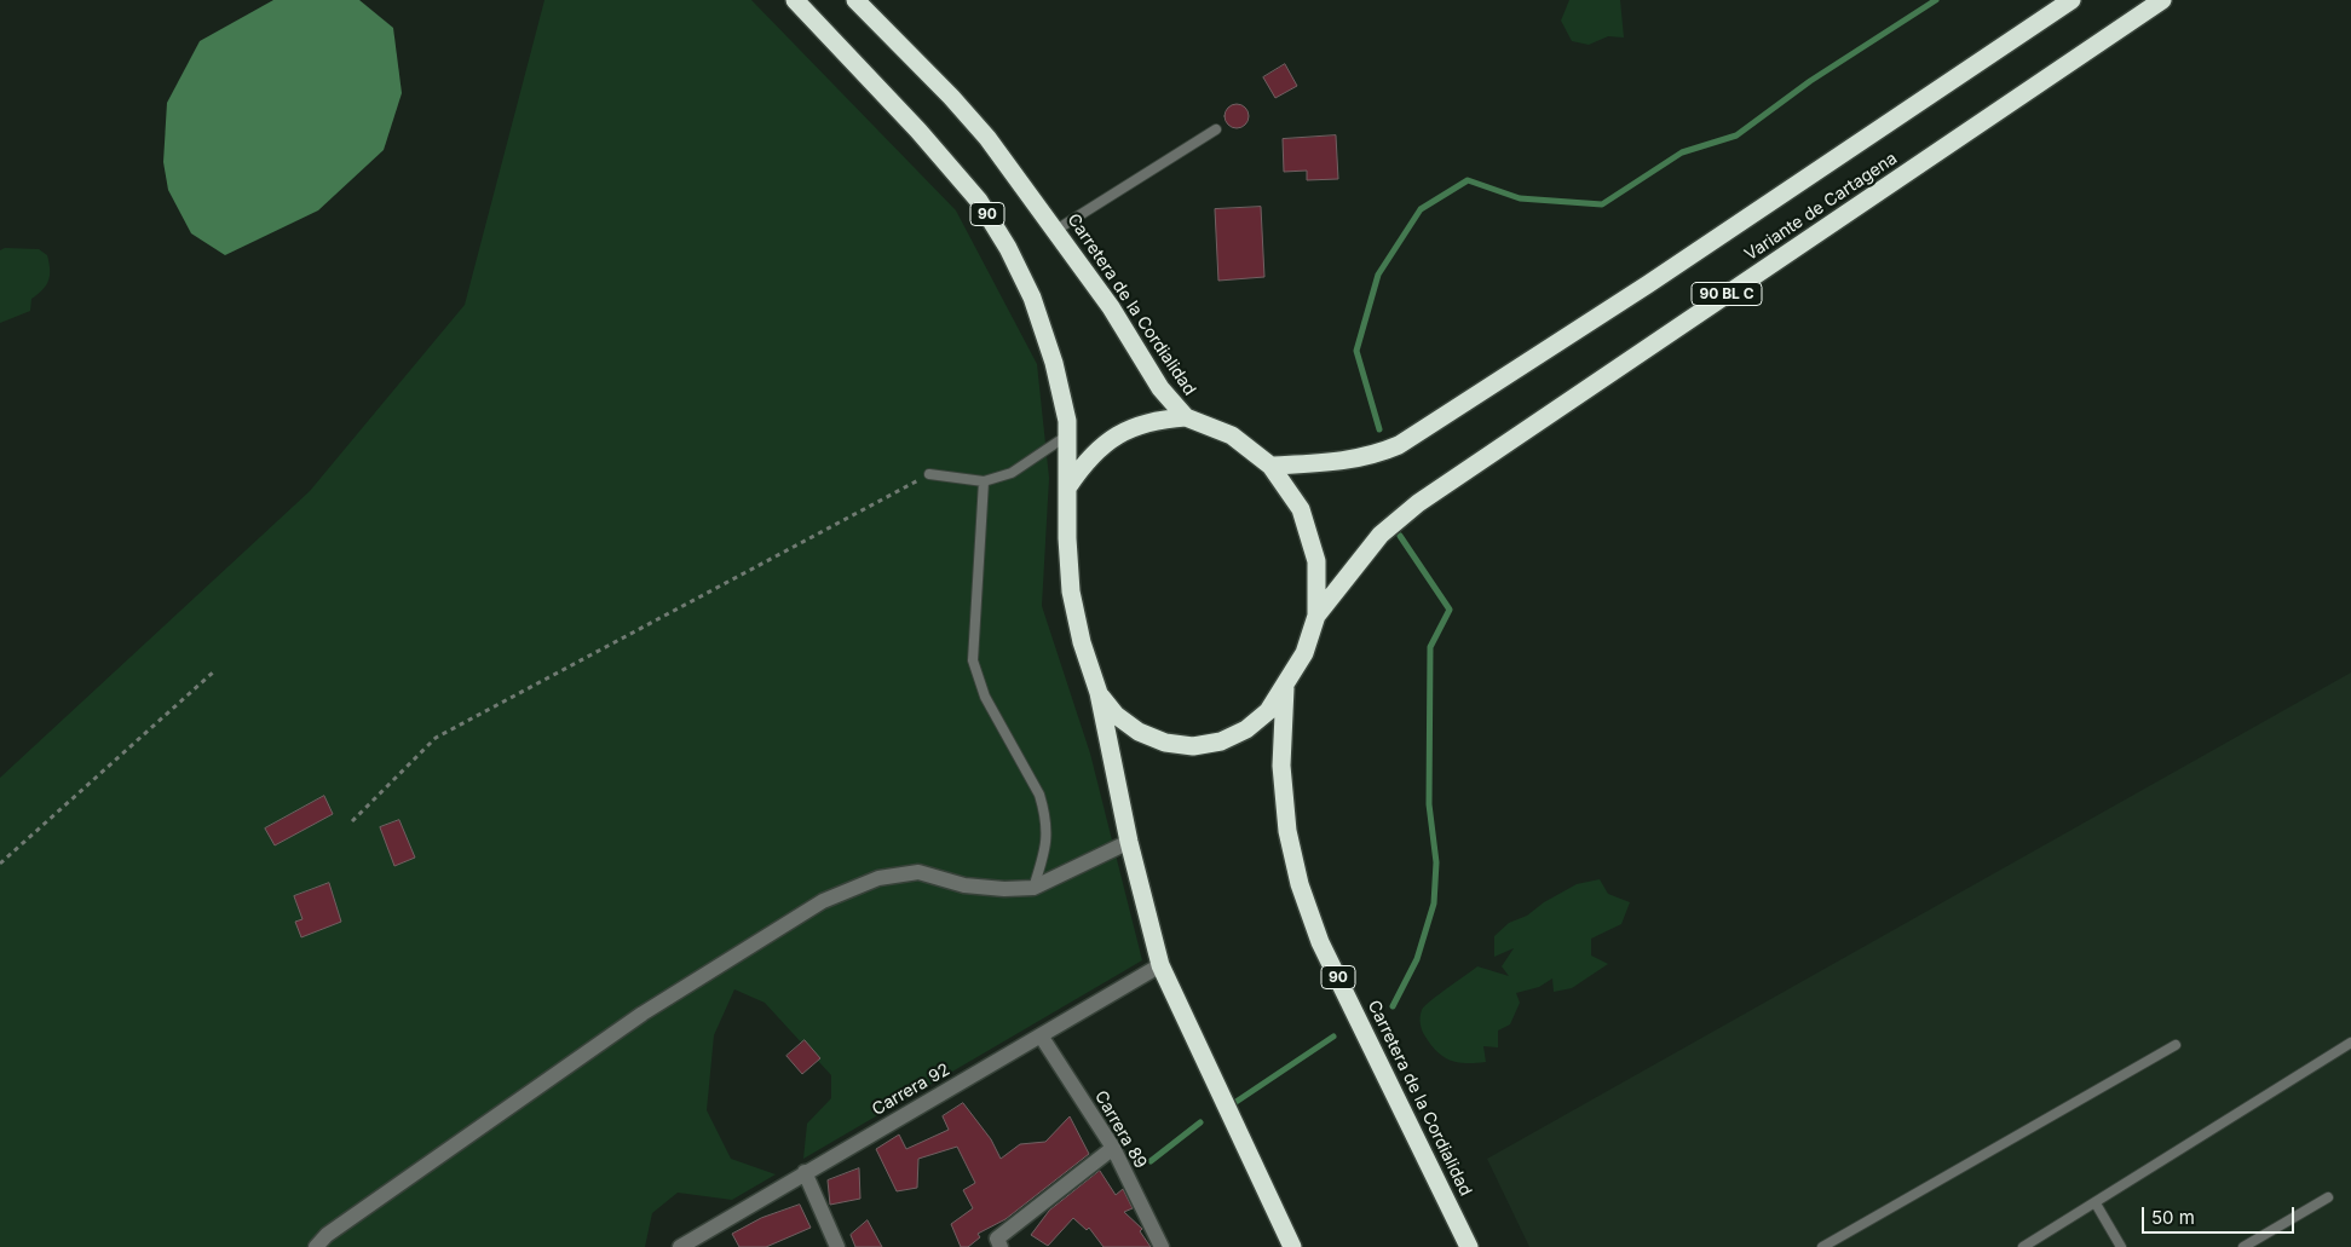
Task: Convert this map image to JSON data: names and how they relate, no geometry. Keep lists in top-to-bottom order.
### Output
{
  "streets": {
    "highway": [
      "Variante de Cartagena",
      "90",
      "90 BL C",
      "Carretera de la Cordialidad"
    ],
    "street": ["Carrera 92", "Carrera 89"]
  },
  "crossings": [
    ["Variante de Cartagena", "Carretera de la Cordialidad"],
    ["Carrera 92", "Carrera 89"]
  ],
  "scale_bar": "50 m"
}
